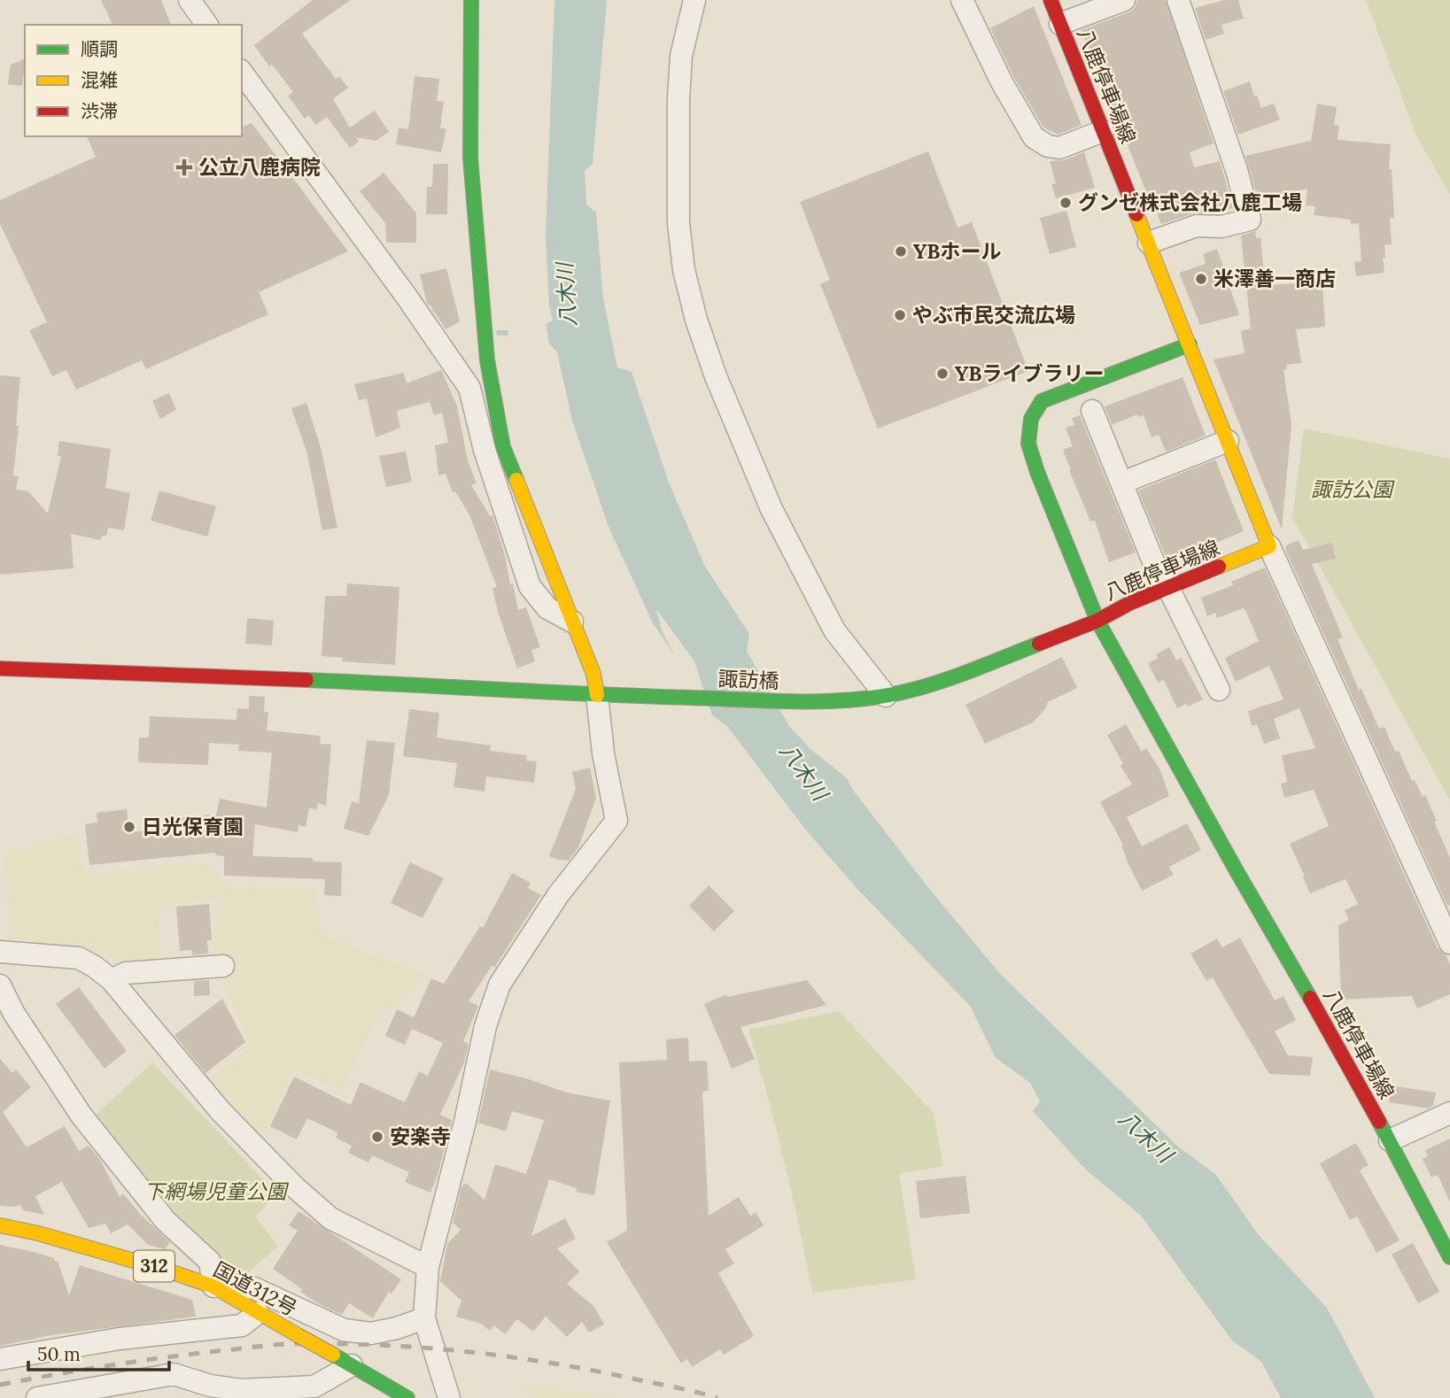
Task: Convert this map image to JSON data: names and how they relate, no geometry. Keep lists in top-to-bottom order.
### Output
{
  "streets": {
    "main road": [
      "八鹿停車場線",
      "諏訪橋",
      "312",
      "国道312号"
    ]
  },
  "crossings": [
    ["八鹿停車場線", "諏訪橋"]
  ],
  "water": ["八木川"],
  "parks": ["諏訪公園", "下網場児童公園"],
  "places": {
    "health": ["公立八鹿病院"],
    "other": [
      "グンゼ株式会社八鹿工場",
      "YBホール",
      "米澤善一商店",
      "やぶ市民交流広場",
      "YBライブラリー",
      "日光保育園",
      "安楽寺"
    ]
  },
  "legend": ["順調", "混雑", "渋滞"],
  "scale_bar": "50 m"
}
